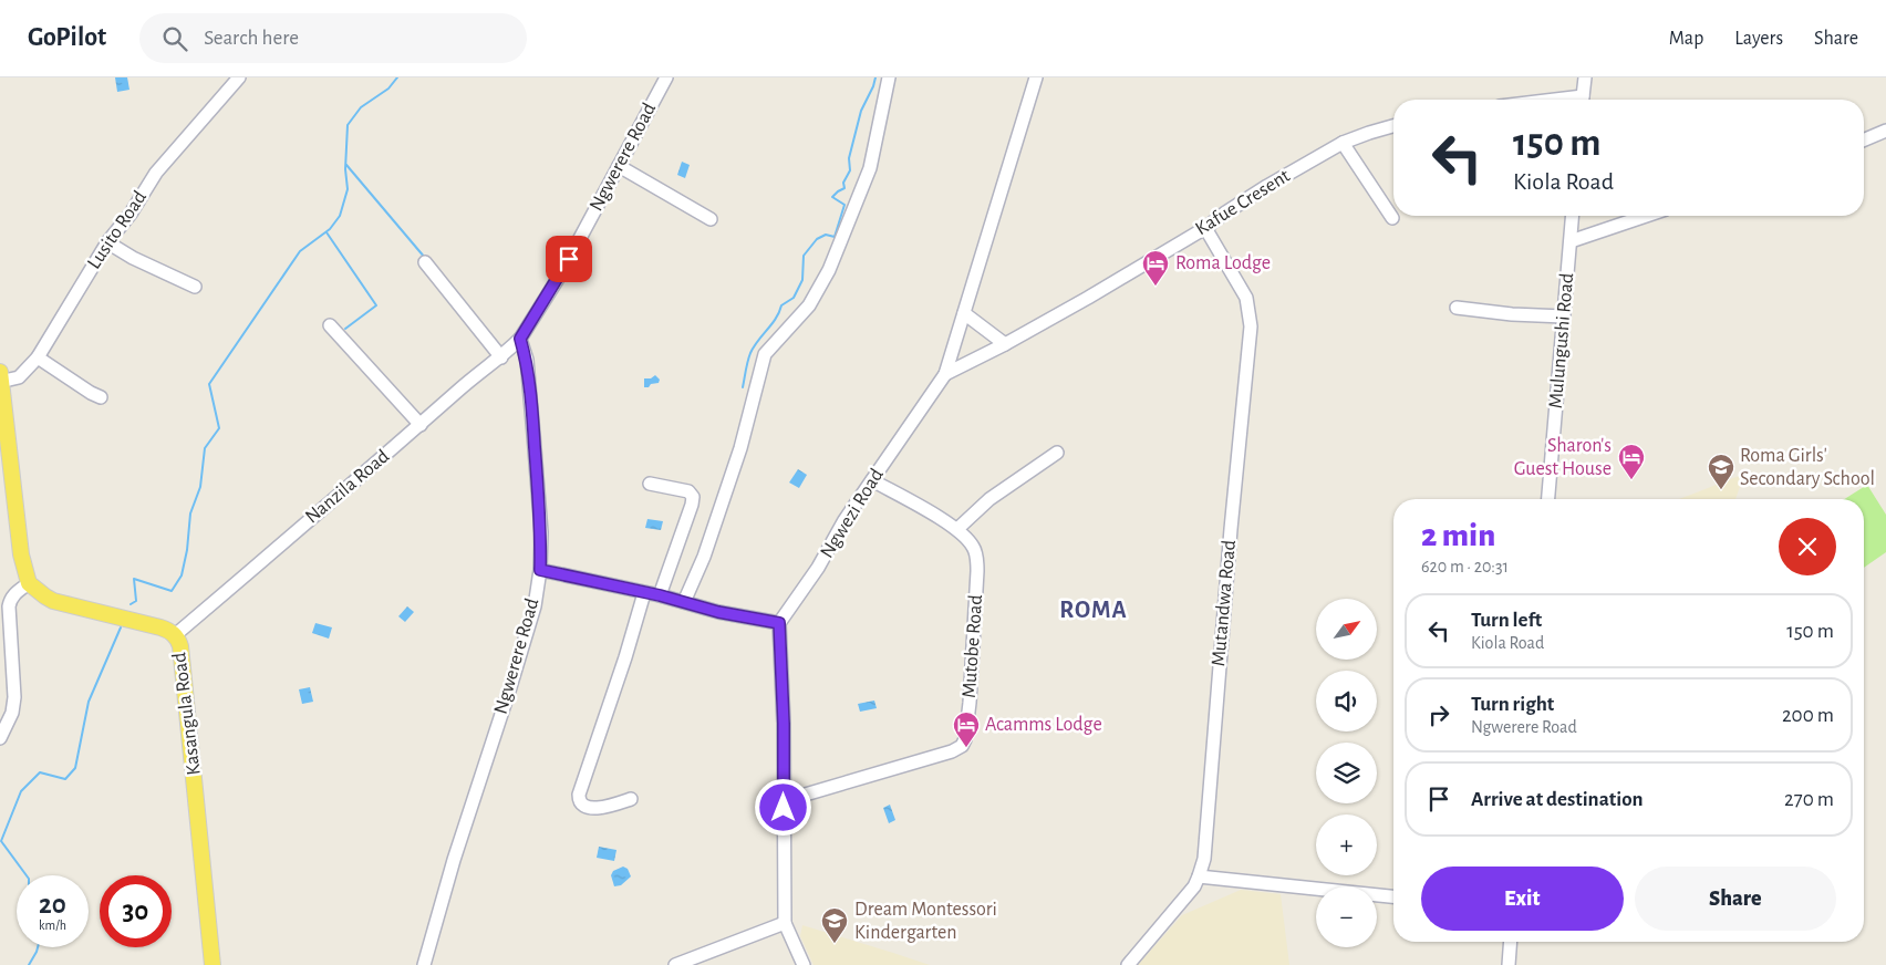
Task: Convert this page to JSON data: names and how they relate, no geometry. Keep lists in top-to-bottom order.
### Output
{
  "streets": {
    "main road": ["Kasangula Road"],
    "street": [
      "Ngwerere Road",
      "Kafue Cresent",
      "Lusito Road",
      "Mulungushi Road",
      "Nanzila Road",
      "Ngwezi Road",
      "Mutandwa Road",
      "Mutobe Road"
    ]
  },
  "crossings": [
    ["Ngwerere Road", "Nanzila Road"],
    ["Kafue Cresent", "Ngwezi Road"],
    ["Kafue Cresent", "Mutandwa Road"],
    ["Nanzila Road", "Kasangula Road"],
    ["Ngwezi Road", "Mutobe Road"]
  ],
  "districts": ["ROMA"],
  "places": {
    "hotel": ["Roma Lodge", "Sharon's Guest House", "Acamms Lodge"],
    "school or university": ["Roma Girls' Secondary School", "Dream Montessori Kindergarten"]
  },
  "north": "top right",
  "page": {
    "header": "GoPilot",
    "search": "Search here",
    "nav": ["Map", "Layers", "Share"],
    "turn": ["150 m", "Kiola Road"],
    "heading": ["2 min", "620 m · 20:31"],
    "list": [
      {
        "name": "Turn left",
        "note": "Kiola Road",
        "value": "150 m"
      },
      {
        "name": "Turn right",
        "note": "Ngwerere Road",
        "value": "200 m"
      },
      {
        "name": "Arrive at destination",
        "value": "270 m"
      }
    ],
    "map_buttons": ["+", "−"],
    "buttons": ["Exit", "Share"],
    "speed": "20 km/h",
    "limit": "30"
  }
}
